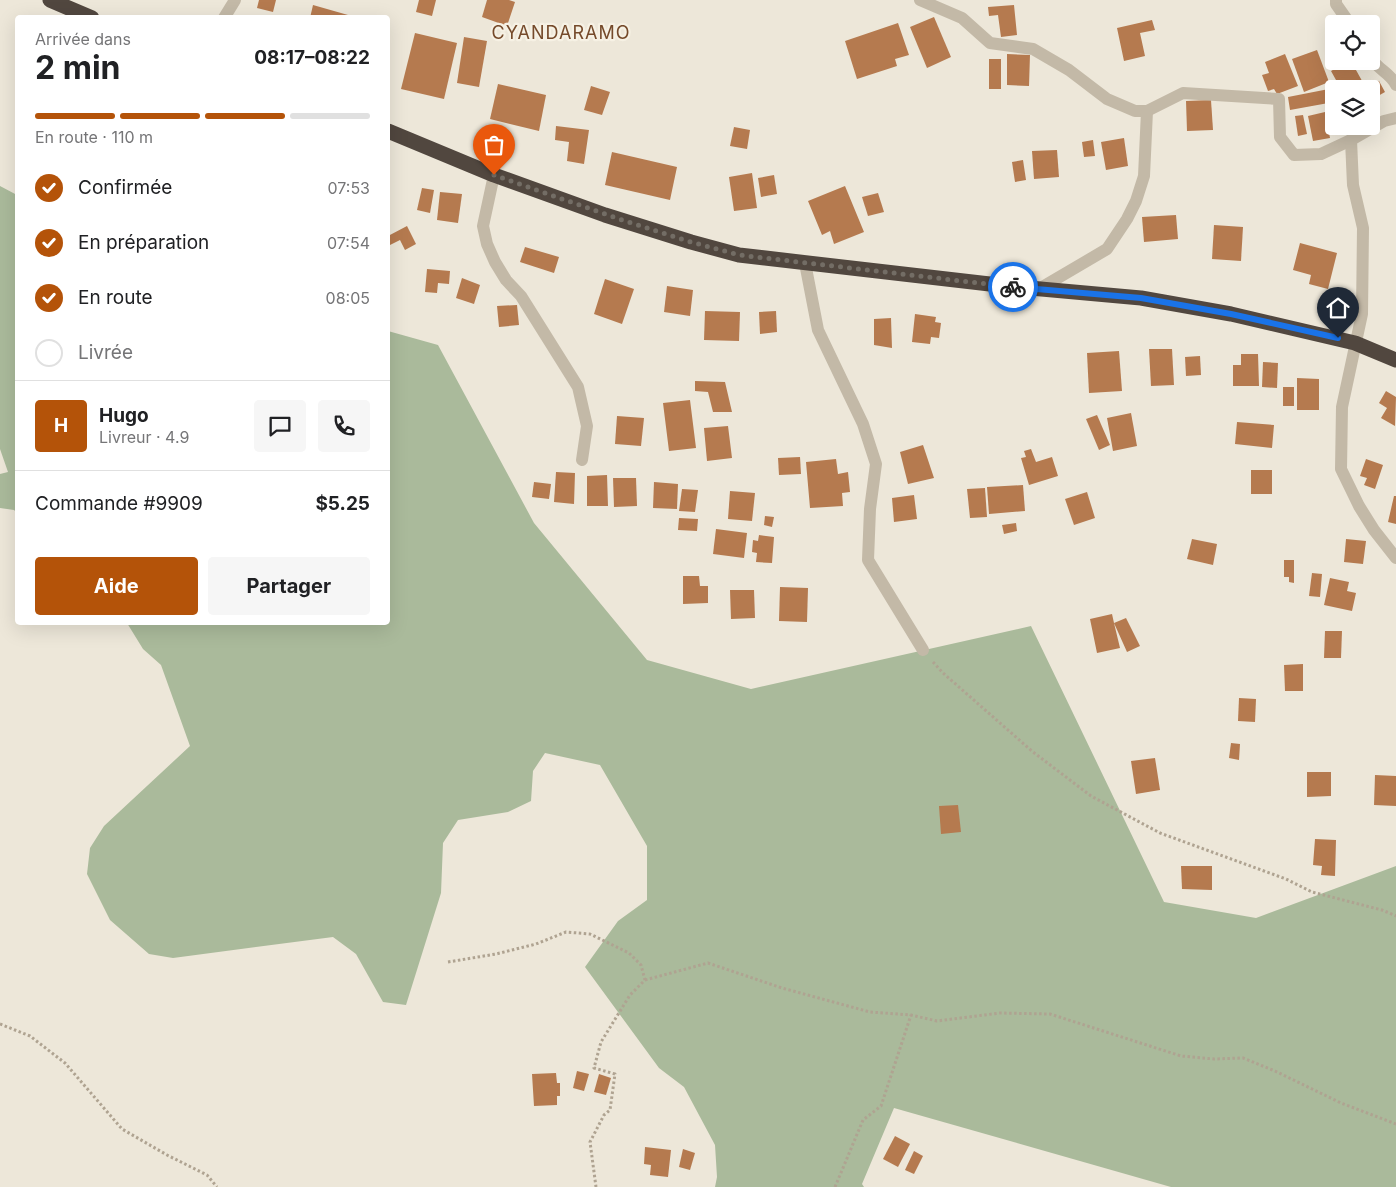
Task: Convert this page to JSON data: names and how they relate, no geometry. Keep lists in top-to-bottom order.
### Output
{
  "districts": ["CYANDARAMO"],
  "page": {
    "heading": ["2 min", "Arrivée dans", "08:17–08:22"],
    "panel": [
      "Hugo",
      "Livreur · 4.9",
      "Commande #9909",
      "$5.25"
    ],
    "bar": "En route · 110 m",
    "list": [
      ["Confirmée", "07:53"],
      ["En préparation", "07:54"],
      ["En route", "08:05"],
      "Livrée"
    ],
    "round": "H",
    "buttons": ["Aide", "Partager"]
  }
}
